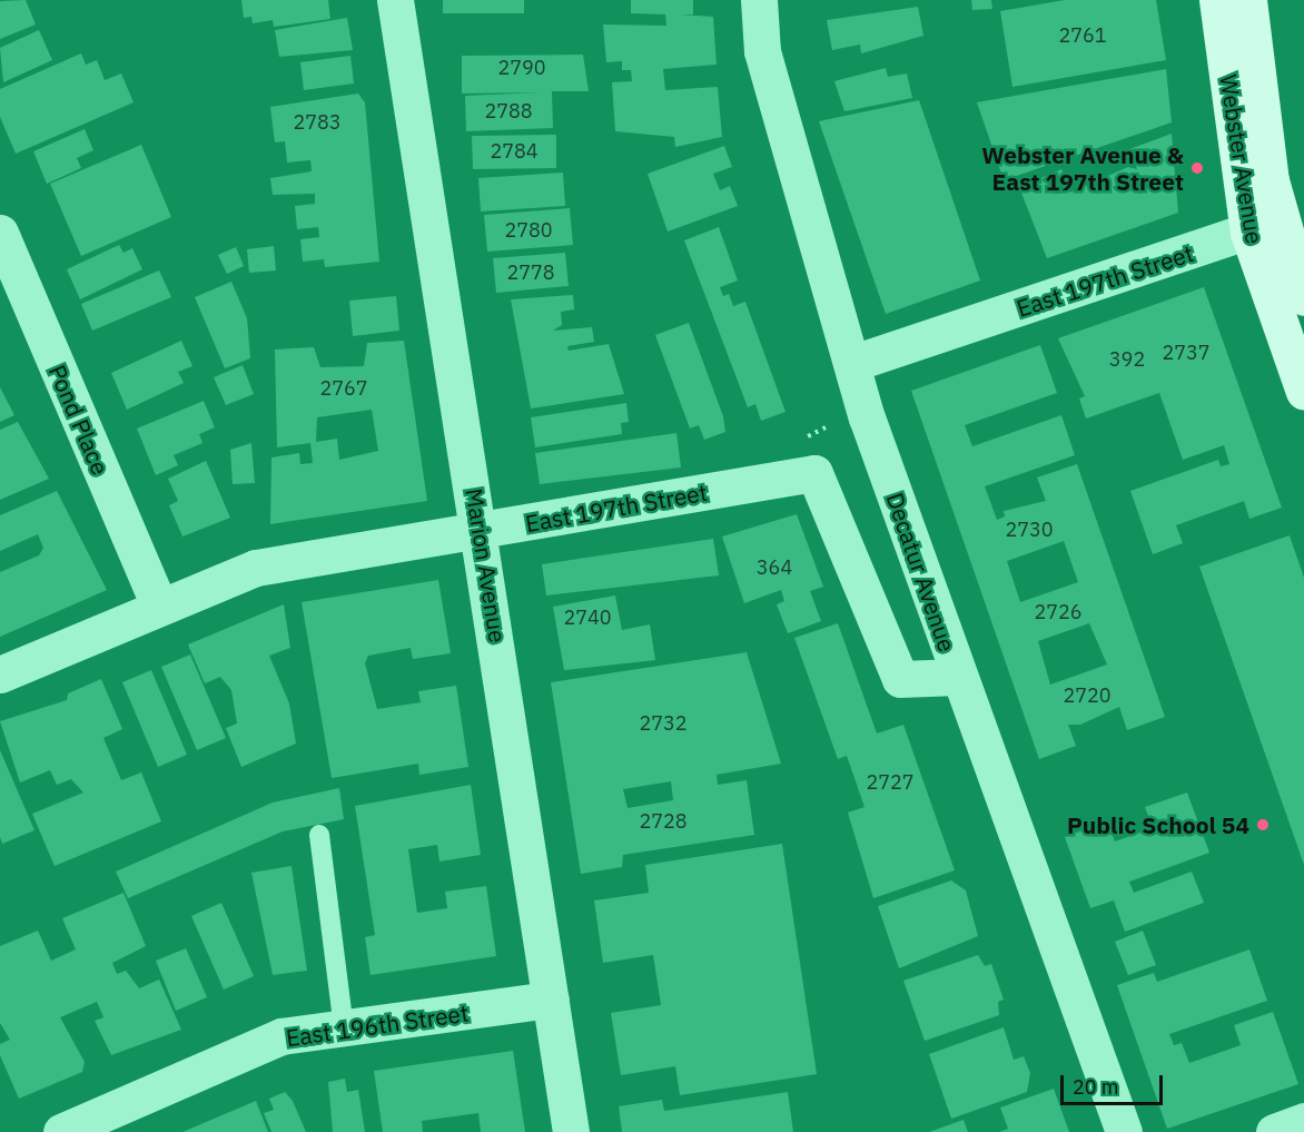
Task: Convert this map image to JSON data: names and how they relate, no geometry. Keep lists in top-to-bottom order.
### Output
{
  "streets": {
    "main road": ["Webster Avenue"],
    "street": [
      "East 197th Street",
      "Pond Place",
      "Marion Avenue",
      "Decatur Avenue",
      "East 196th Street"
    ]
  },
  "crossings": [
    ["Webster Avenue", "East 197th Street"],
    ["East 197th Street", "Pond Place"],
    ["East 197th Street", "Marion Avenue"],
    ["East 197th Street", "Decatur Avenue"],
    ["Marion Avenue", "East 196th Street"]
  ],
  "places": ["Webster Avenue & East 197th Street", "Public School 54"],
  "house_numbers": [
    "2761",
    "2790",
    "2788",
    "2783",
    "2784",
    "2780",
    "2778",
    "2737",
    "392",
    "2767",
    "2730",
    "364",
    "2726",
    "2740",
    "2720",
    "2732",
    "2727",
    "2728"
  ],
  "scale_bar": "20 m"
}
